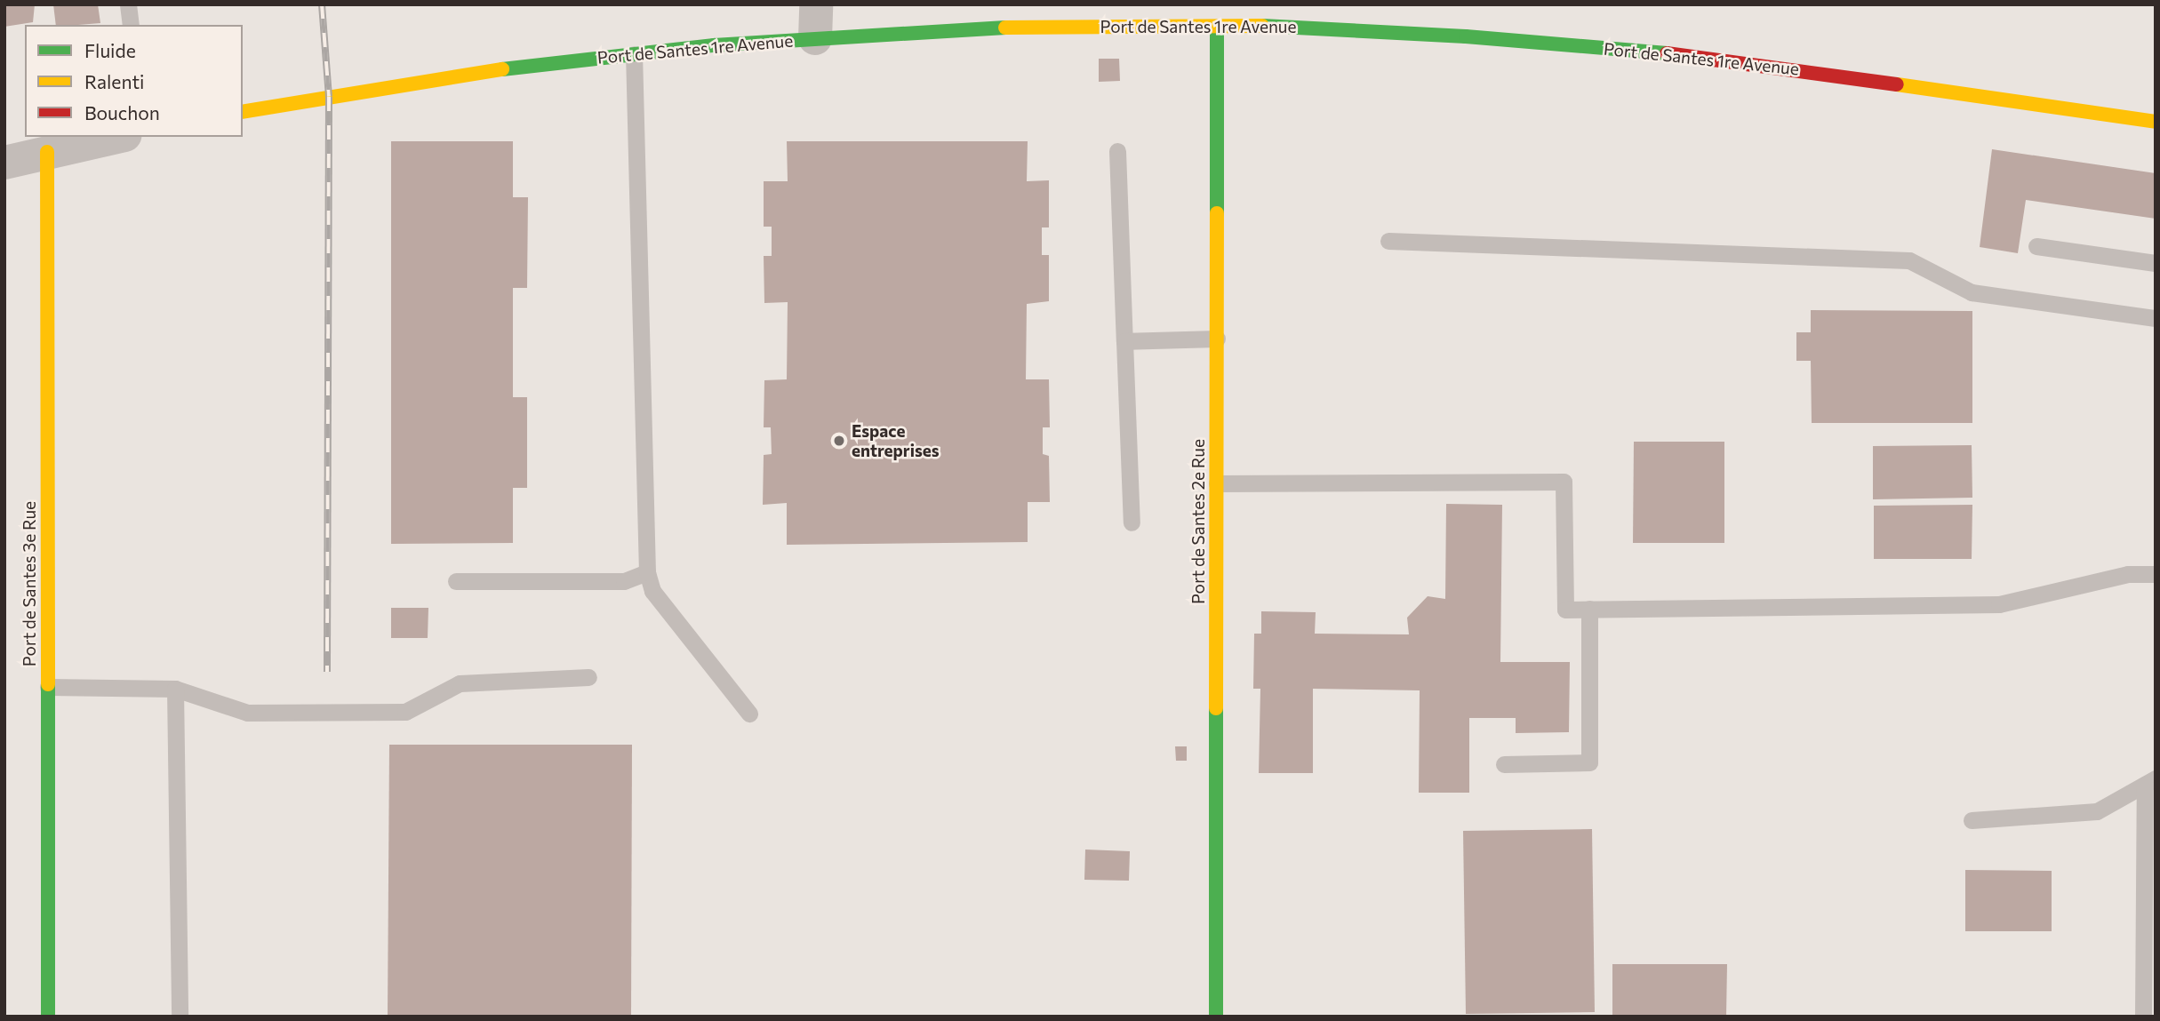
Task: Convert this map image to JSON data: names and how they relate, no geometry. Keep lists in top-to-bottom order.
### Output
{
  "streets": {
    "street": ["Port de Santes 1re Avenue", "Port de Santes 2e Rue", "Port de Santes 3e Rue"]
  },
  "crossings": [
    ["Port de Santes 1re Avenue", "Port de Santes 2e Rue"]
  ],
  "places": ["Espace entreprises"],
  "legend": ["Fluide", "Ralenti", "Bouchon"]
}
